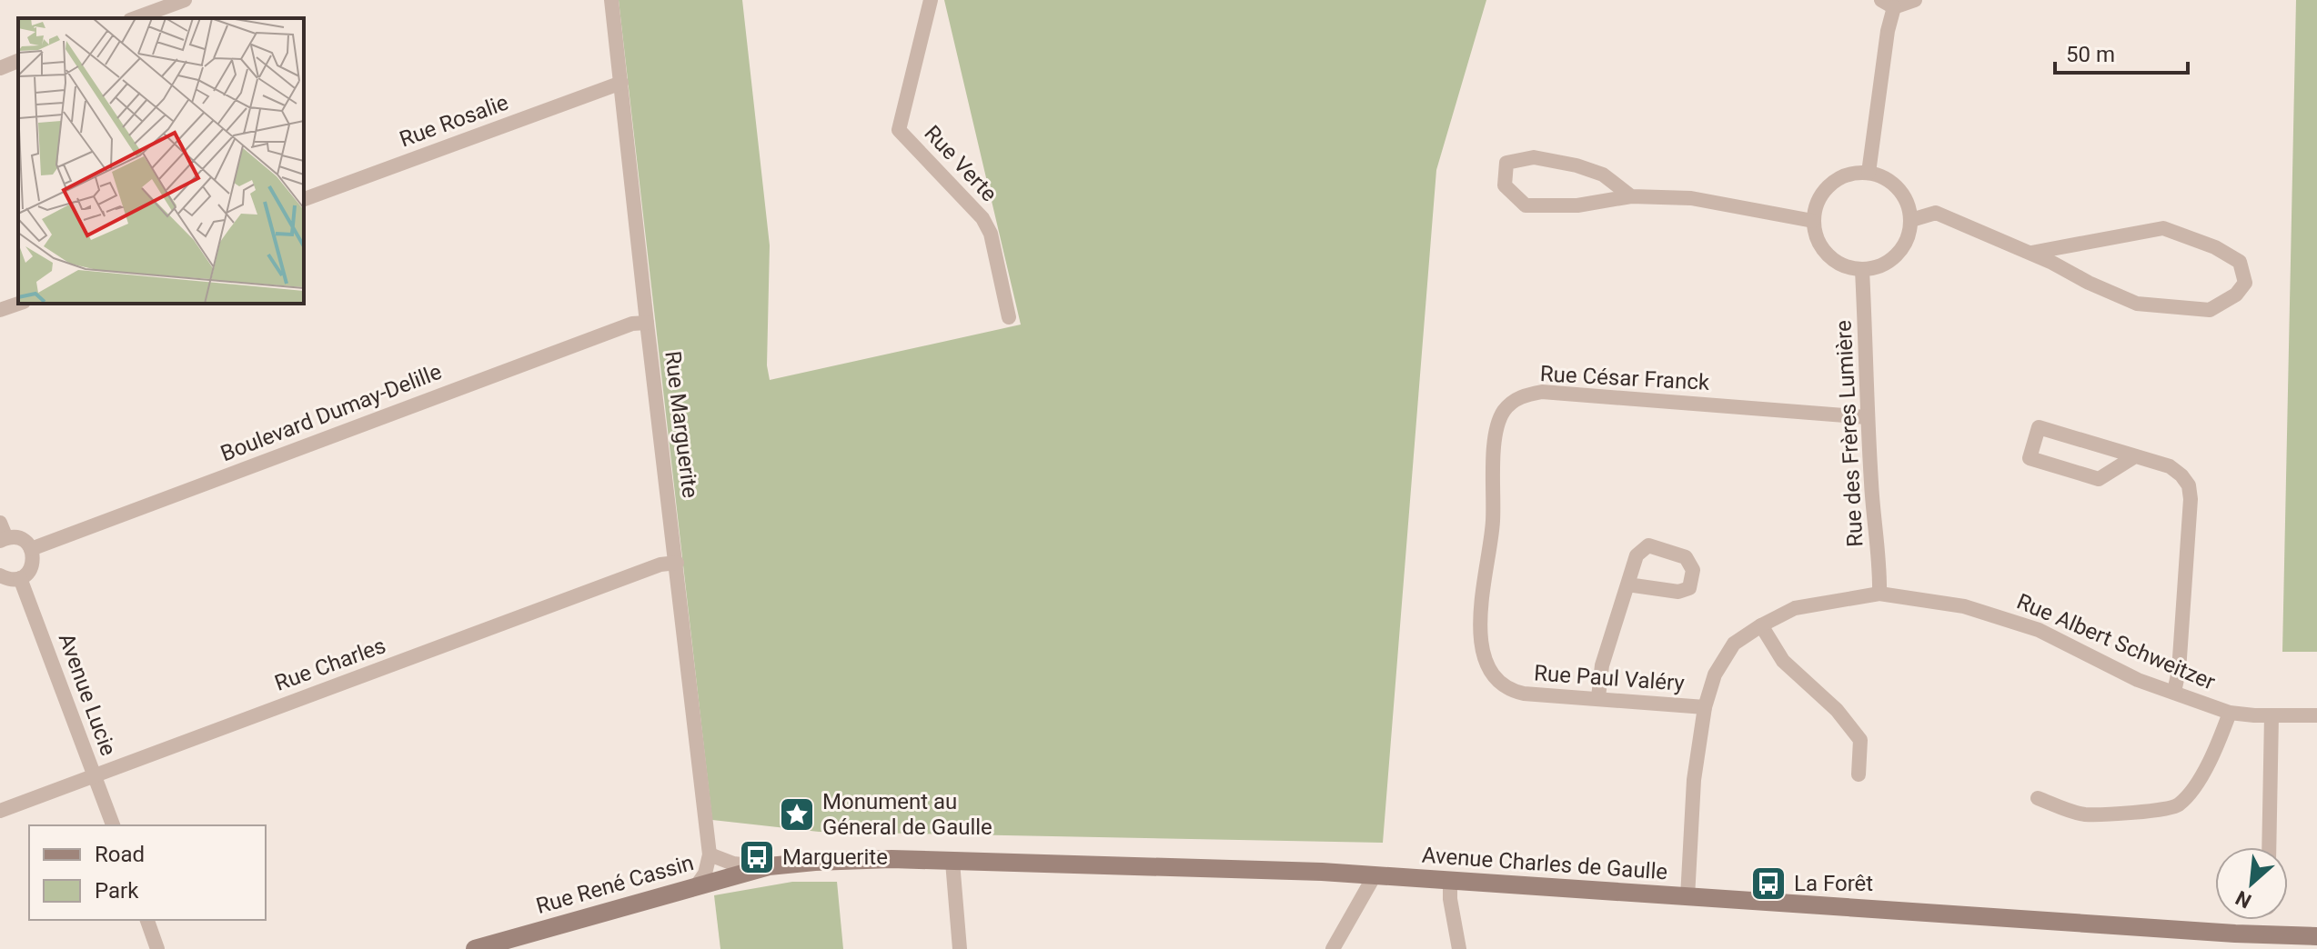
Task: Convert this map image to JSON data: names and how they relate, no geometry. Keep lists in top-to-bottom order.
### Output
{
  "streets": {
    "main road": ["Avenue Charles de Gaulle", "Rue René Cassin"],
    "street": [
      "Rue Rosalie",
      "Rue Verte",
      "Rue César Franck",
      "Boulevard Dumay-Delille",
      "Rue Marguerite",
      "Rue des Frères Lumière",
      "Rue Albert Schweitzer",
      "Rue Charles",
      "Rue Paul Valéry",
      "Avenue Lucie"
    ]
  },
  "crossings": [
    ["Rue Rosalie", "Rue Marguerite"],
    ["Rue César Franck", "Rue des Frères Lumière"],
    ["Rue César Franck", "Rue Paul Valéry"],
    ["Boulevard Dumay-Delille", "Rue Marguerite"],
    ["Rue Marguerite", "Rue Charles"],
    ["Rue Marguerite", "Rue René Cassin"],
    ["Rue des Frères Lumière", "Rue Albert Schweitzer"],
    ["Rue Albert Schweitzer", "Rue Paul Valéry"],
    ["Rue Albert Schweitzer", "Avenue Charles de Gaulle"],
    ["Rue Charles", "Avenue Lucie"],
    ["Avenue Charles de Gaulle", "Rue René Cassin"]
  ],
  "places": {
    "place": ["Monument au Géneral de Gaulle"],
    "bus stop": ["Marguerite", "La Forêt"]
  },
  "legend": ["Road", "Park"],
  "scale_bar": "50 m",
  "north": "bottom left"
}
